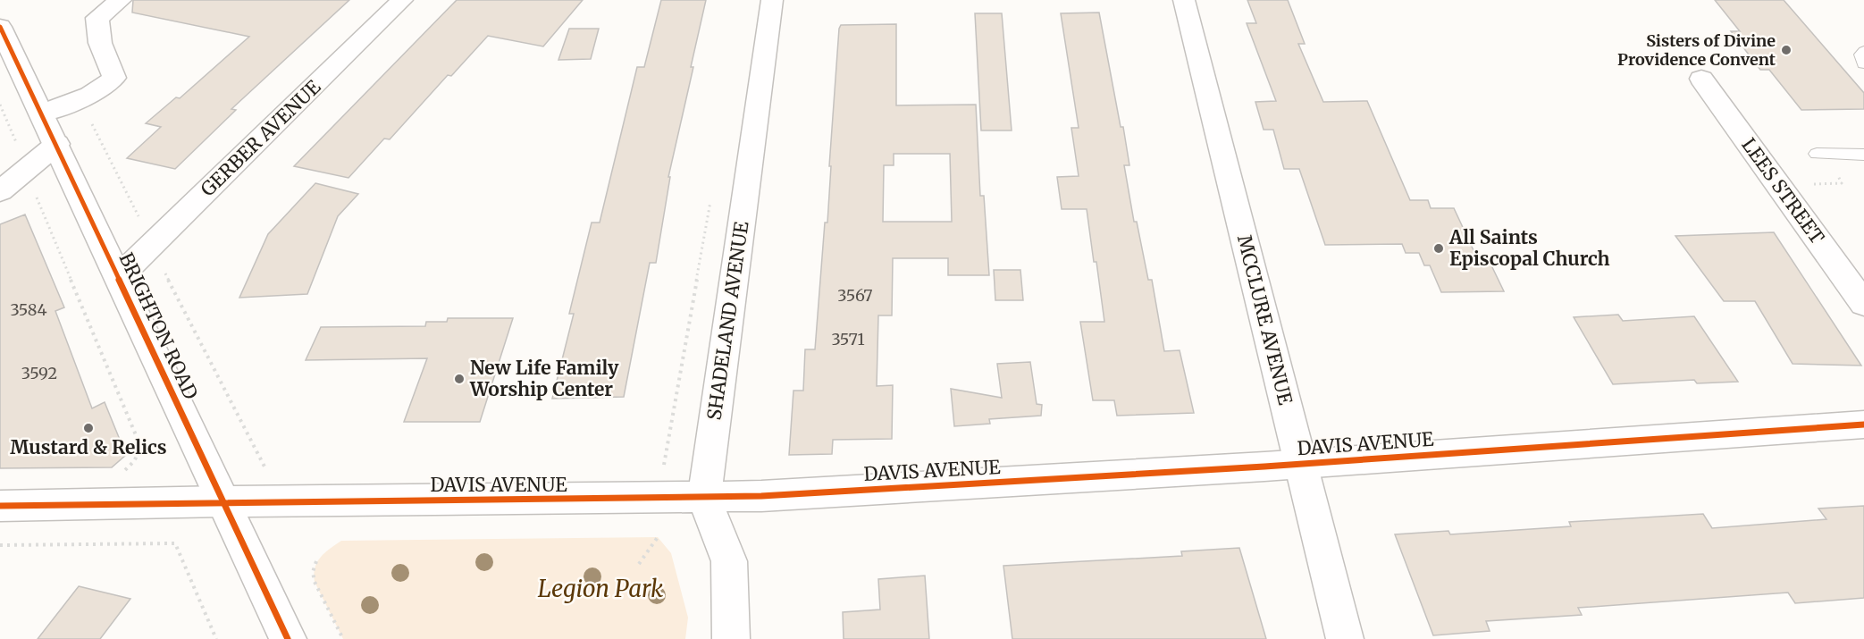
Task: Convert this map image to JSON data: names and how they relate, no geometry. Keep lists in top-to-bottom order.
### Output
{
  "streets": {
    "street": [
      "GERBER AVENUE",
      "LEES STREET",
      "MCCLURE AVENUE",
      "SHADELAND AVENUE",
      "BRIGHTON ROAD",
      "DAVIS AVENUE"
    ]
  },
  "crossings": [
    ["GERBER AVENUE", "BRIGHTON ROAD"],
    ["MCCLURE AVENUE", "DAVIS AVENUE"],
    ["SHADELAND AVENUE", "DAVIS AVENUE"],
    ["BRIGHTON ROAD", "DAVIS AVENUE"]
  ],
  "parks": ["Legion Park"],
  "places": [
    "Sisters of Divine Providence Convent",
    "All Saints Episcopal Church",
    "New Life Family Worship Center",
    "Mustard & Relics"
  ],
  "house_numbers": [
    "3567",
    "3584",
    "3571",
    "3592"
  ]
}
